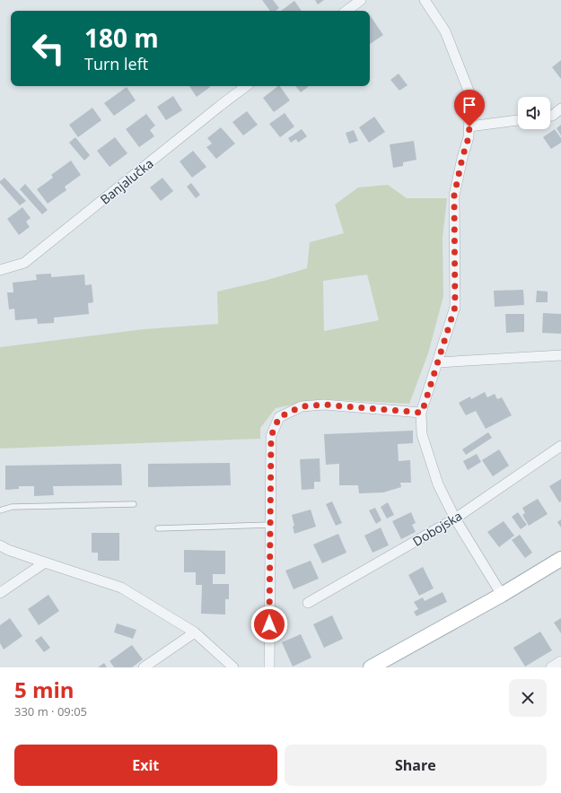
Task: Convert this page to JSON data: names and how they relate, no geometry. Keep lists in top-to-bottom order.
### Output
{
  "streets": {
    "street": ["Banjalučka", "Dobojska"]
  },
  "page": {
    "turn": ["180 m", "Turn left"],
    "heading": ["5 min", "330 m · 09:05"],
    "buttons": ["Exit", "Share"]
  }
}
